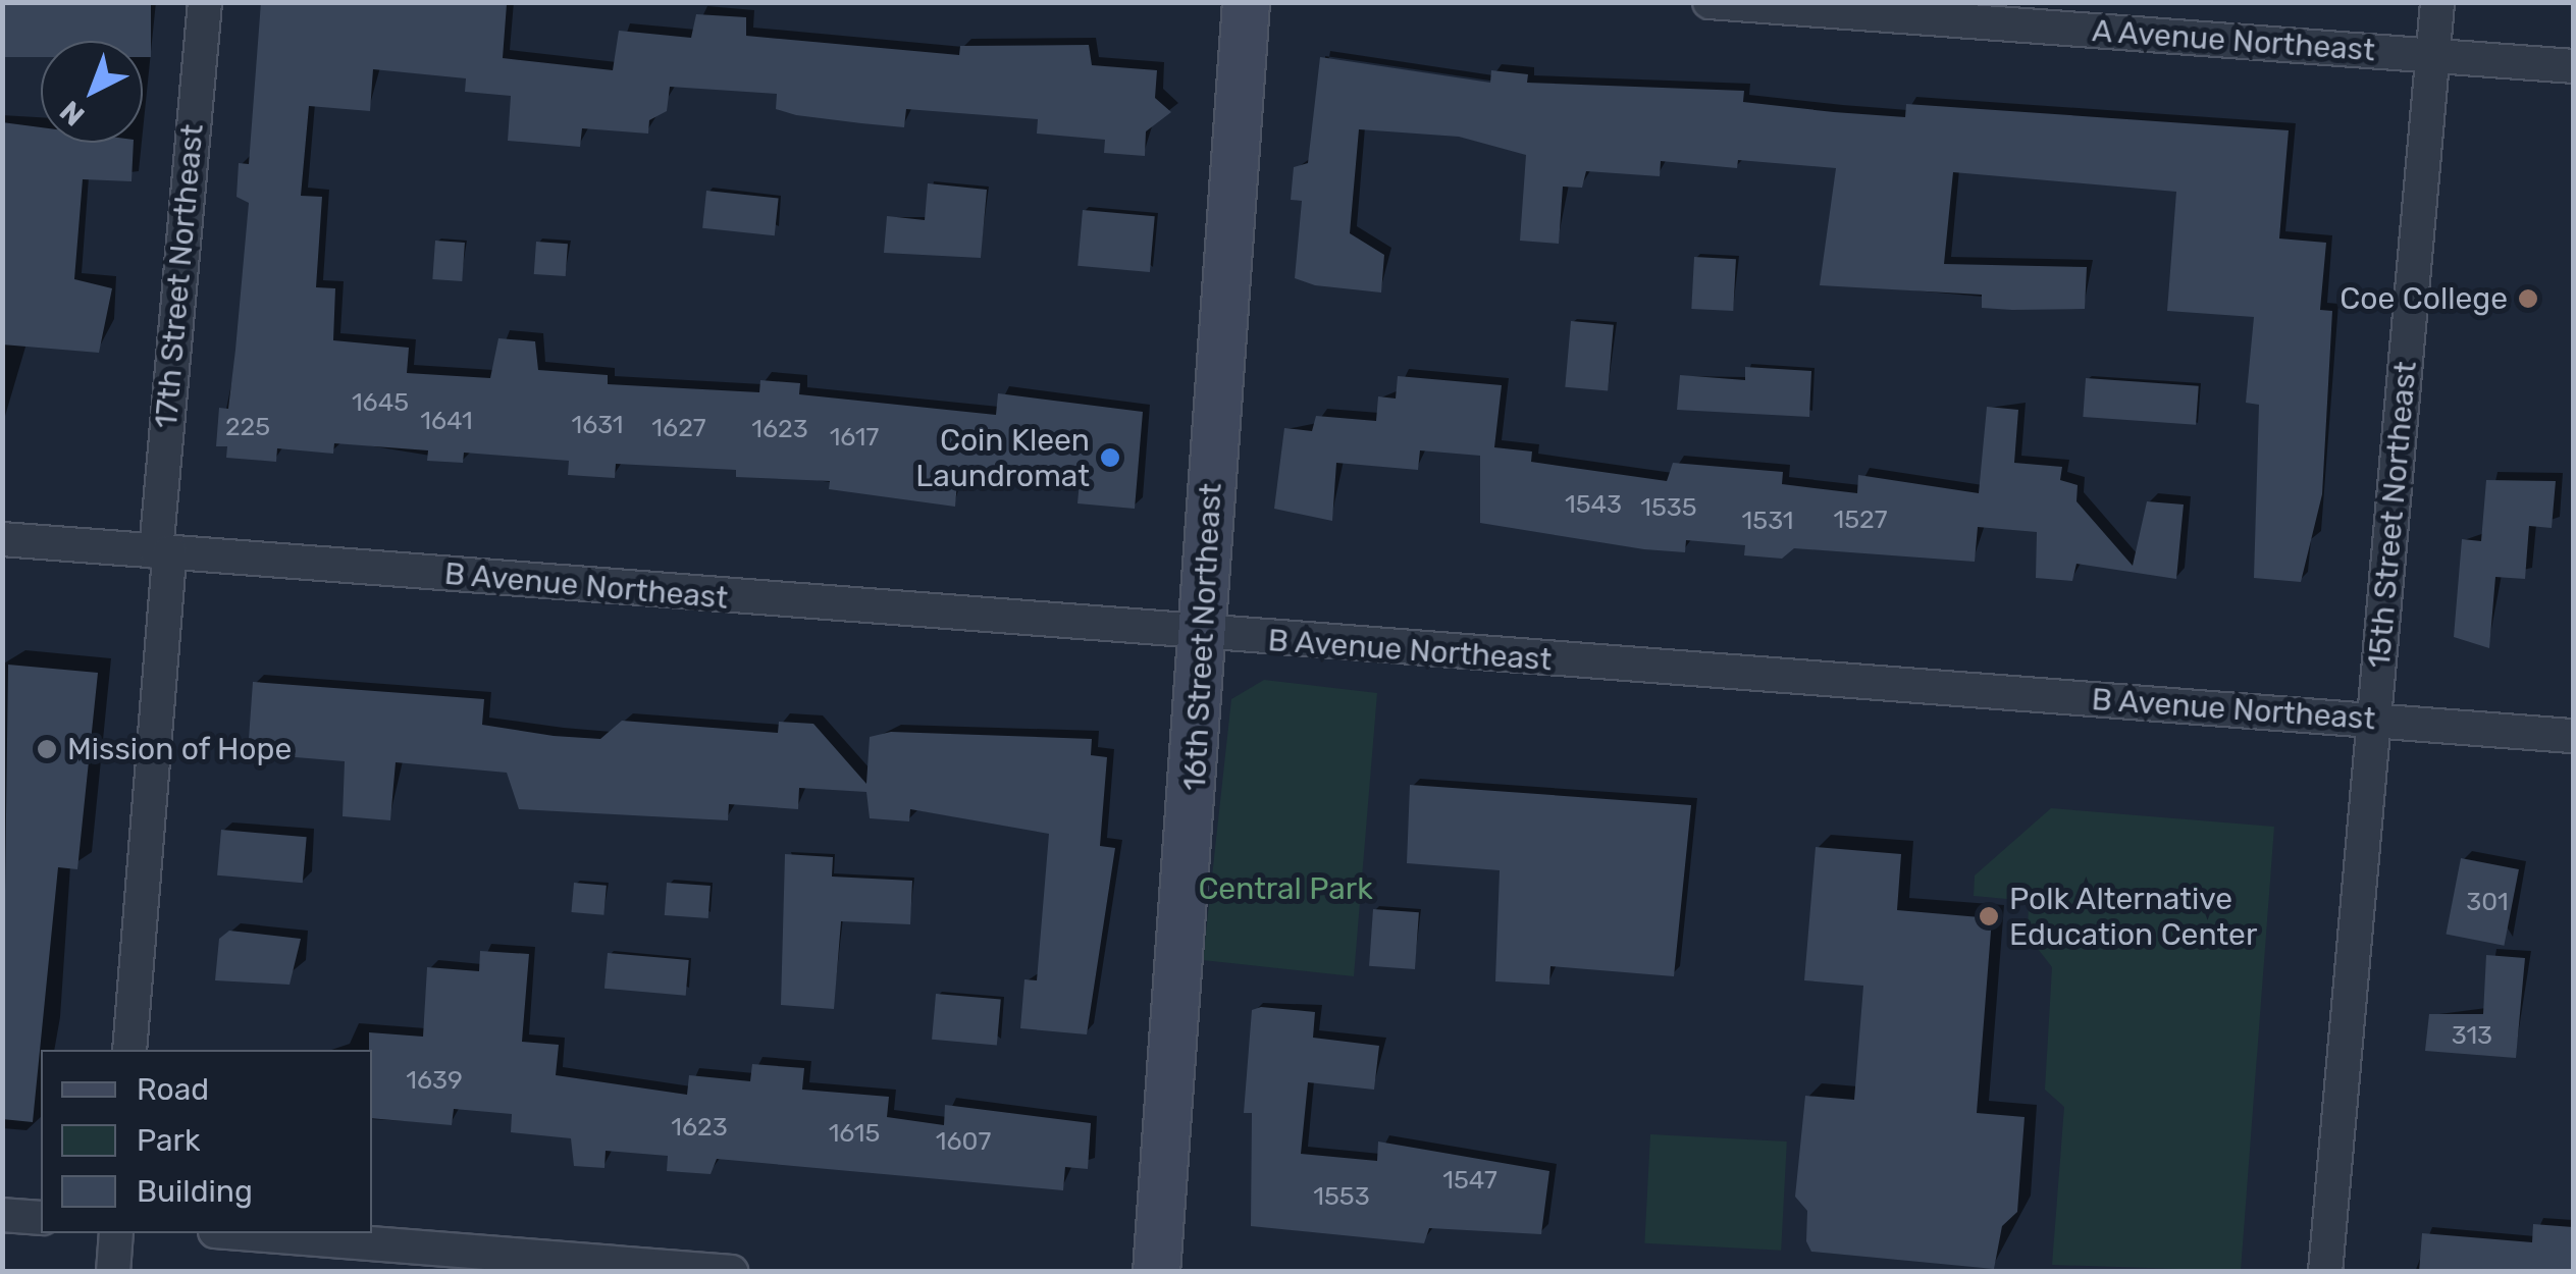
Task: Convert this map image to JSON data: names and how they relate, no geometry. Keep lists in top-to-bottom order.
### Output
{
  "streets": {
    "street": [
      "A Avenue Northeast",
      "17th Street Northeast",
      "15th Street Northeast",
      "B Avenue Northeast",
      "16th Street Northeast"
    ]
  },
  "crossings": [
    ["A Avenue Northeast", "15th Street Northeast"],
    ["17th Street Northeast", "B Avenue Northeast"],
    ["15th Street Northeast", "B Avenue Northeast"],
    ["B Avenue Northeast", "16th Street Northeast"]
  ],
  "parks": ["Central Park"],
  "places": [
    "Coe College",
    "Coin Kleen Laundromat",
    "Mission of Hope",
    "Polk Alternative Education Center"
  ],
  "house_numbers": [
    "1645",
    "1641",
    "1631",
    "225",
    "1627",
    "1623",
    "1617",
    "1543",
    "1535",
    "1527",
    "1531",
    "301",
    "313",
    "1639",
    "1623",
    "1615",
    "1607",
    "1547",
    "1553"
  ],
  "legend": ["Road", "Park", "Building"],
  "north": "bottom left"
}
